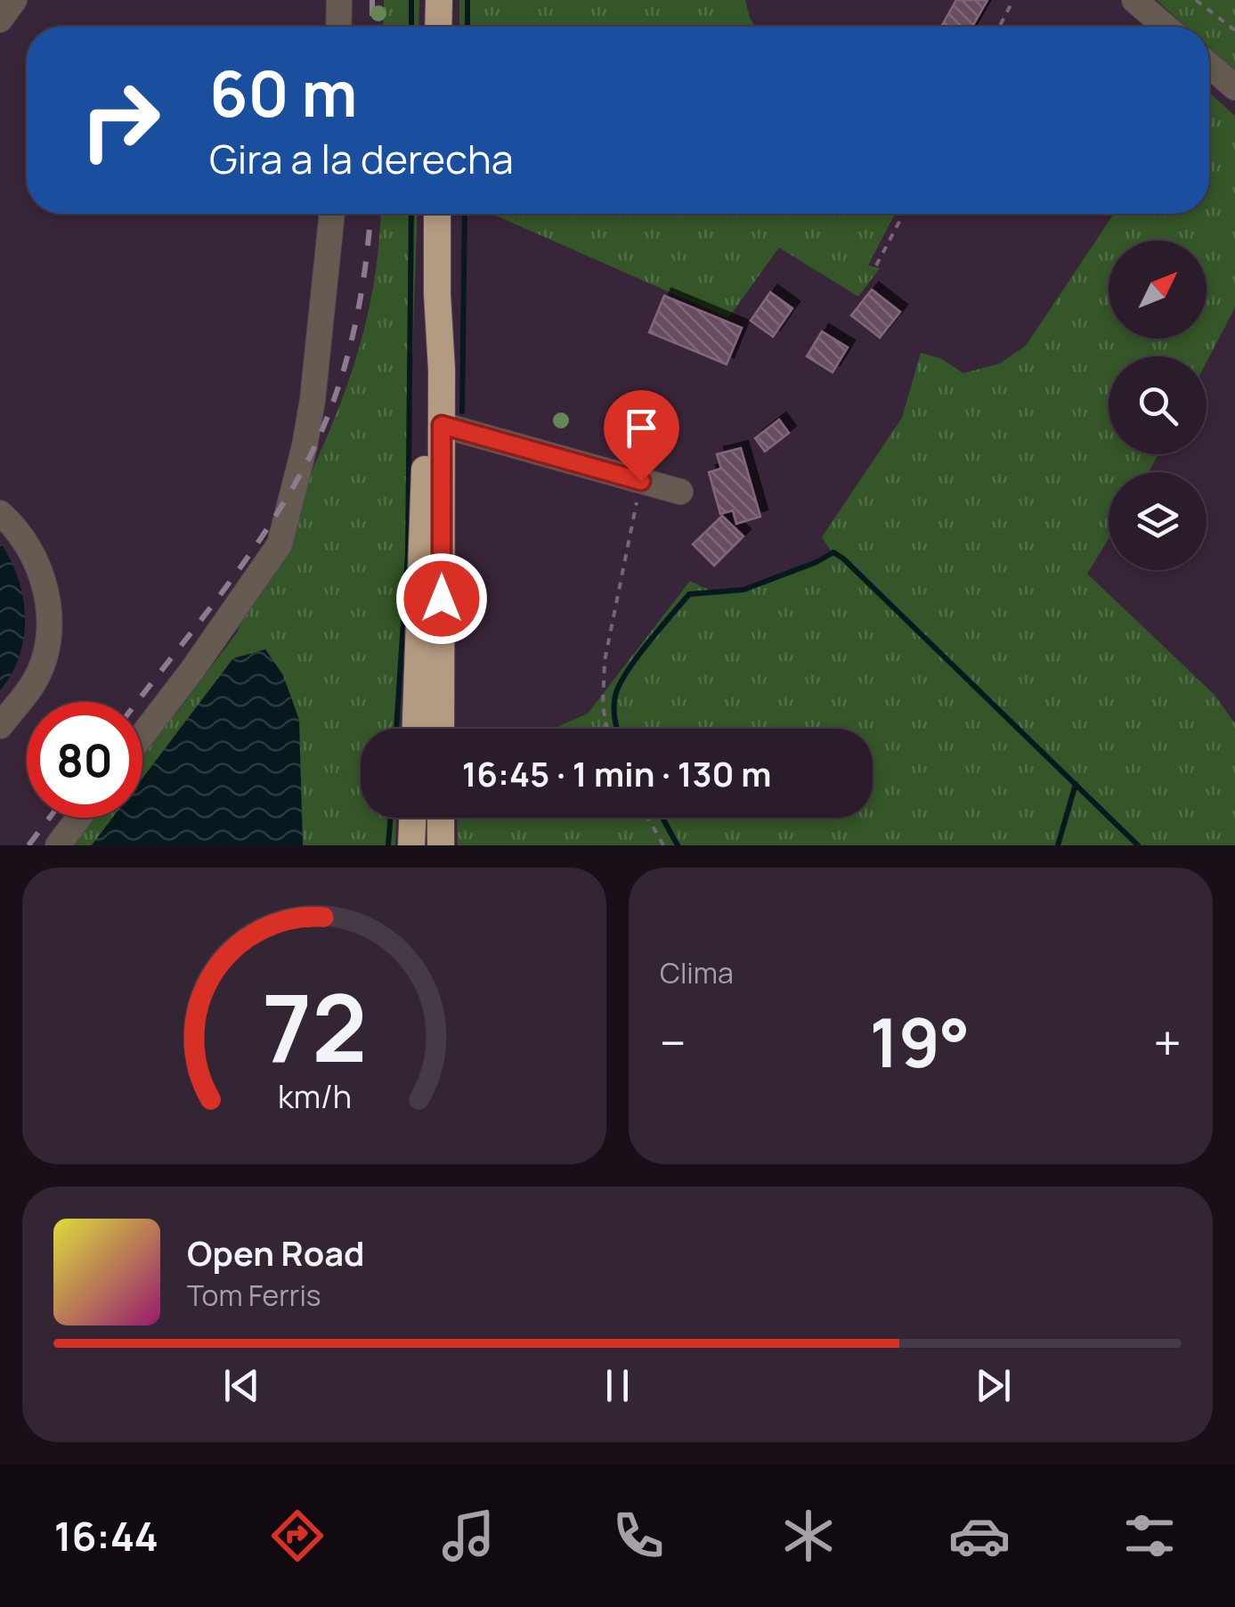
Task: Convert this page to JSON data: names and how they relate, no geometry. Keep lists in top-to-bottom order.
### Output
{
  "north": "top right",
  "page": {
    "turn": ["60 m", "Gira a la derecha"],
    "limit": "80",
    "trip": "16:45 · 1 min · 130 m",
    "tile": "Clima",
    "heat": ["−", "19°", "+"],
    "song": ["Open Road", "Tom Ferris"],
    "tabs": "16:44",
    "gauge": ["72", "km/h"]
  }
}
